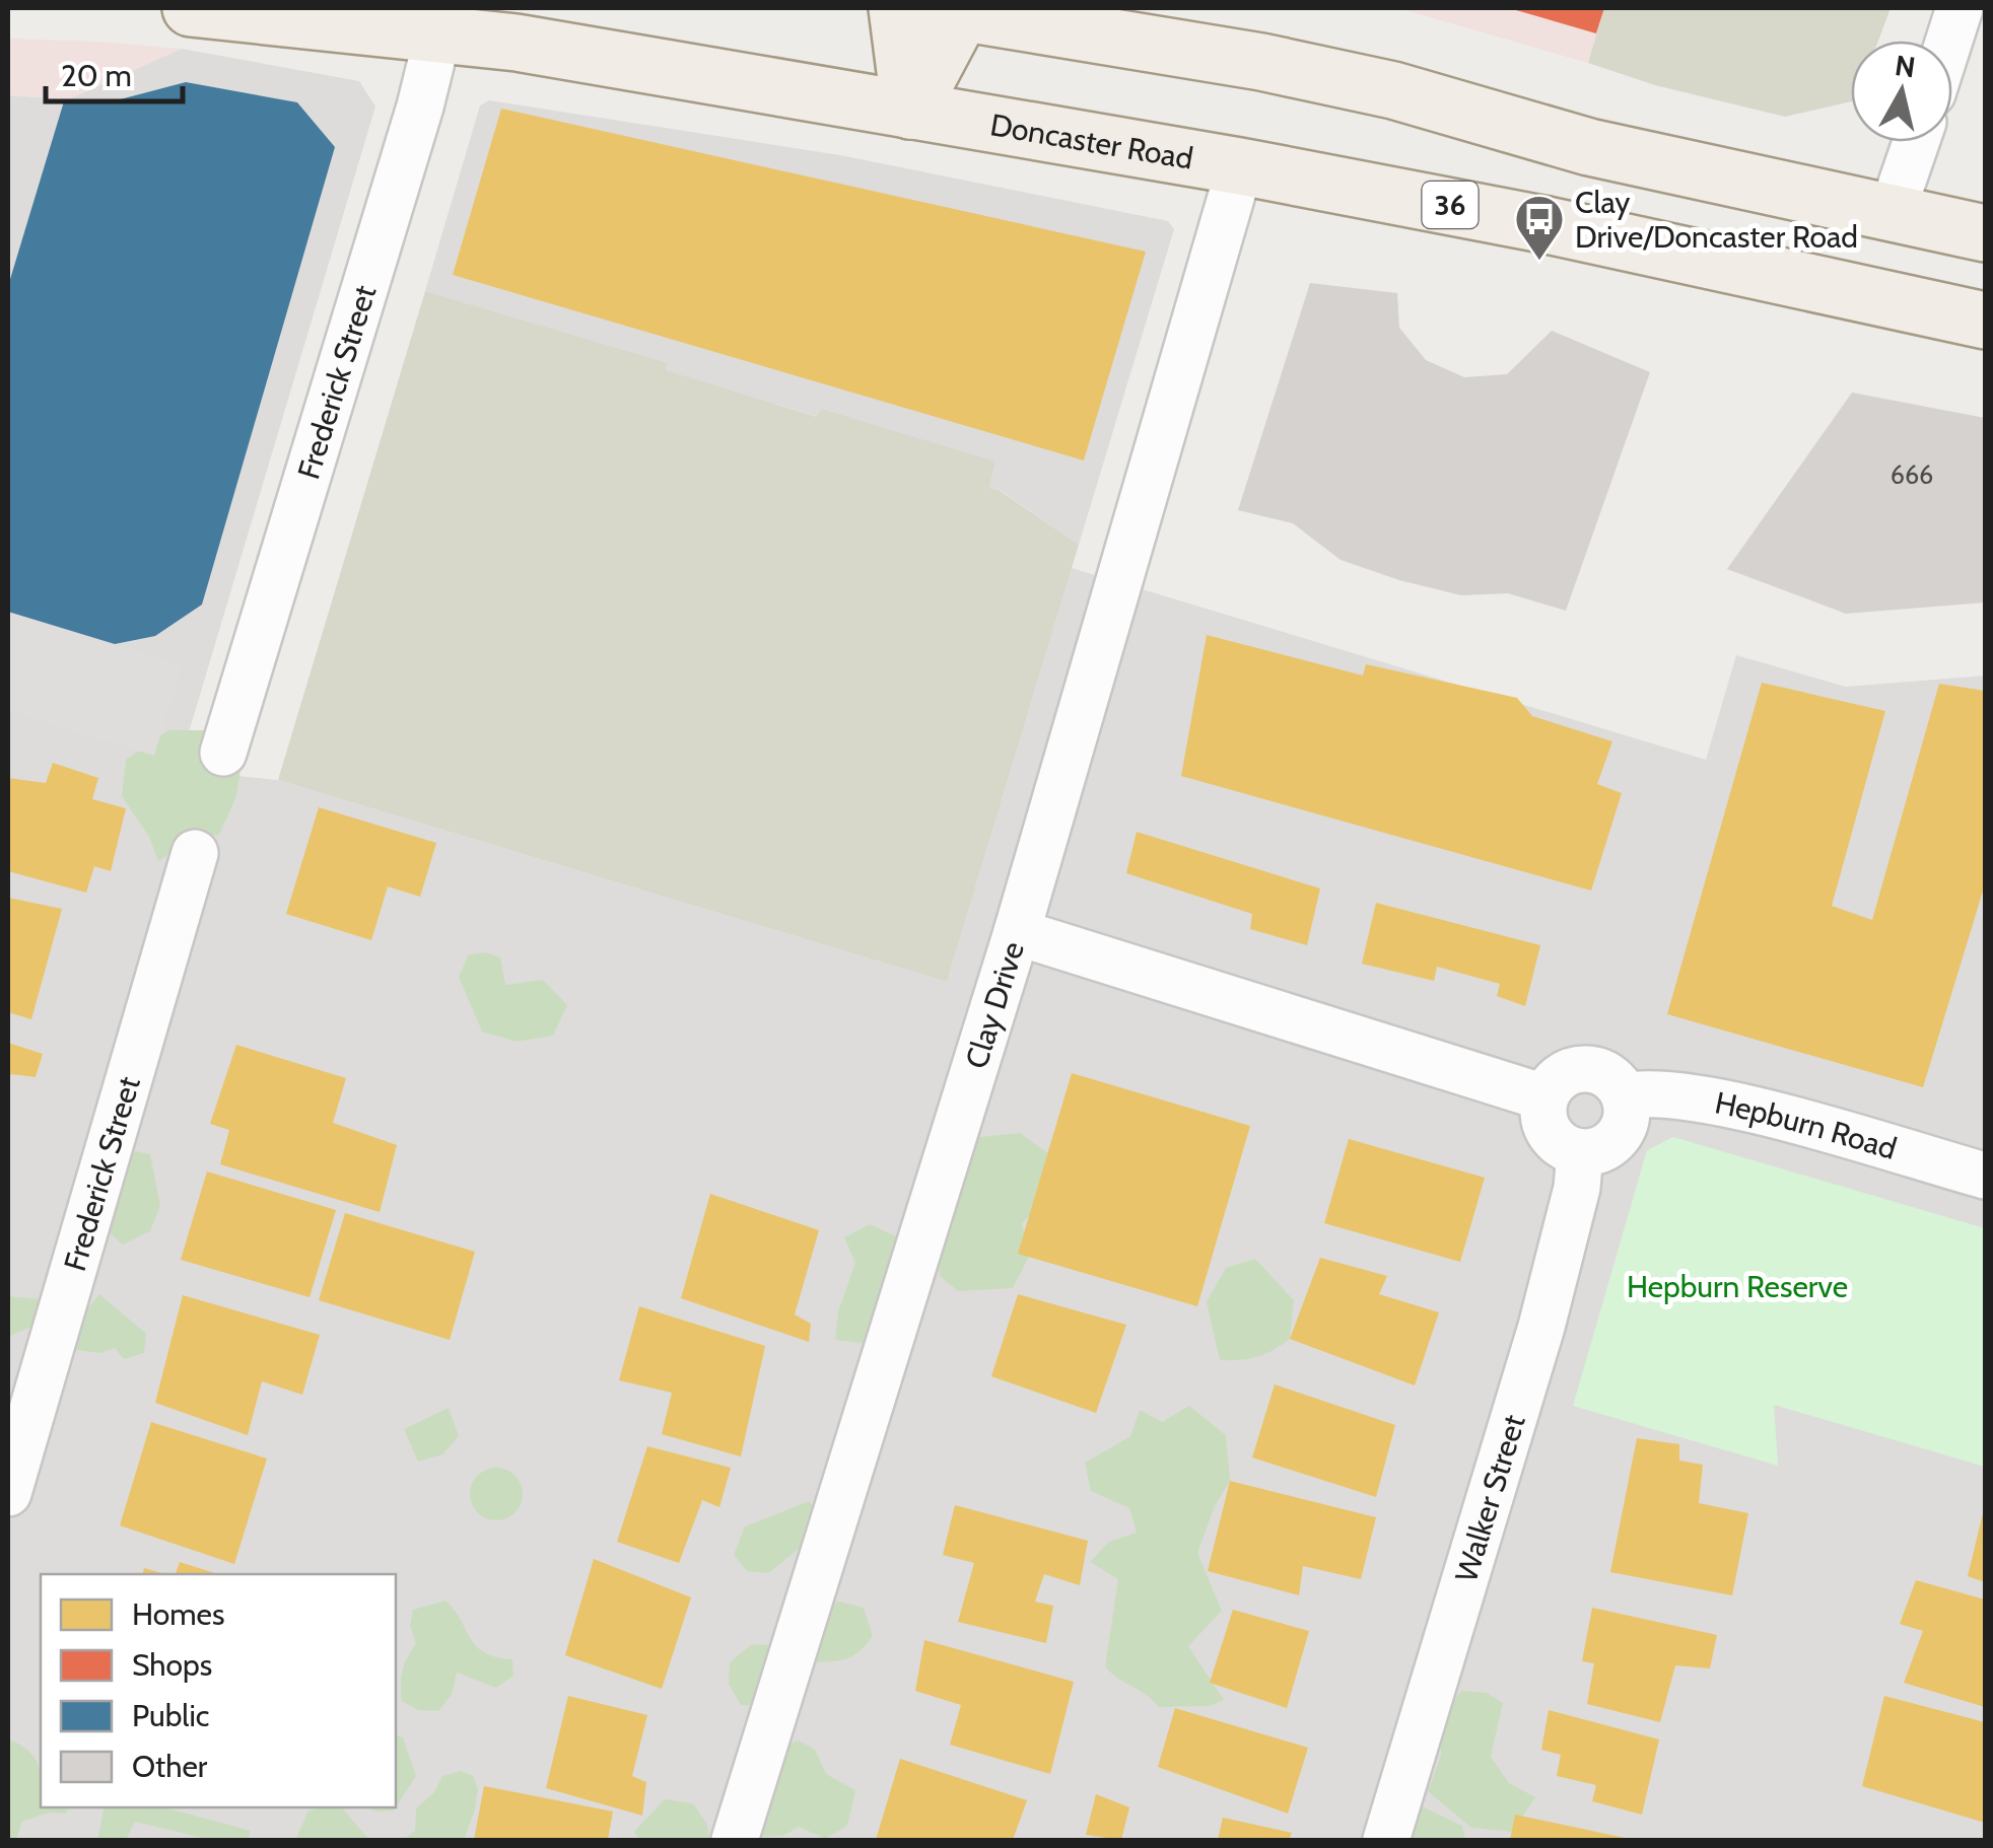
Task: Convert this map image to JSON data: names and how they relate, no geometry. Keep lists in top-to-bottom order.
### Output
{
  "streets": {
    "main road": ["Doncaster Road", "36"],
    "street": [
      "Frederick Street",
      "Clay Drive",
      "Hepburn Road",
      "Walker Street"
    ]
  },
  "crossings": [
    ["Doncaster Road", "Frederick Street"],
    ["Doncaster Road", "Clay Drive"],
    ["Hepburn Road", "Walker Street"]
  ],
  "parks": ["Hepburn Reserve"],
  "places": {
    "bus stop": ["Clay Drive/Doncaster Road"]
  },
  "house_numbers": ["666"],
  "legend": [
    "Homes",
    "Shops",
    "Public",
    "Other"
  ],
  "scale_bar": "20 m",
  "north": "top"
}
